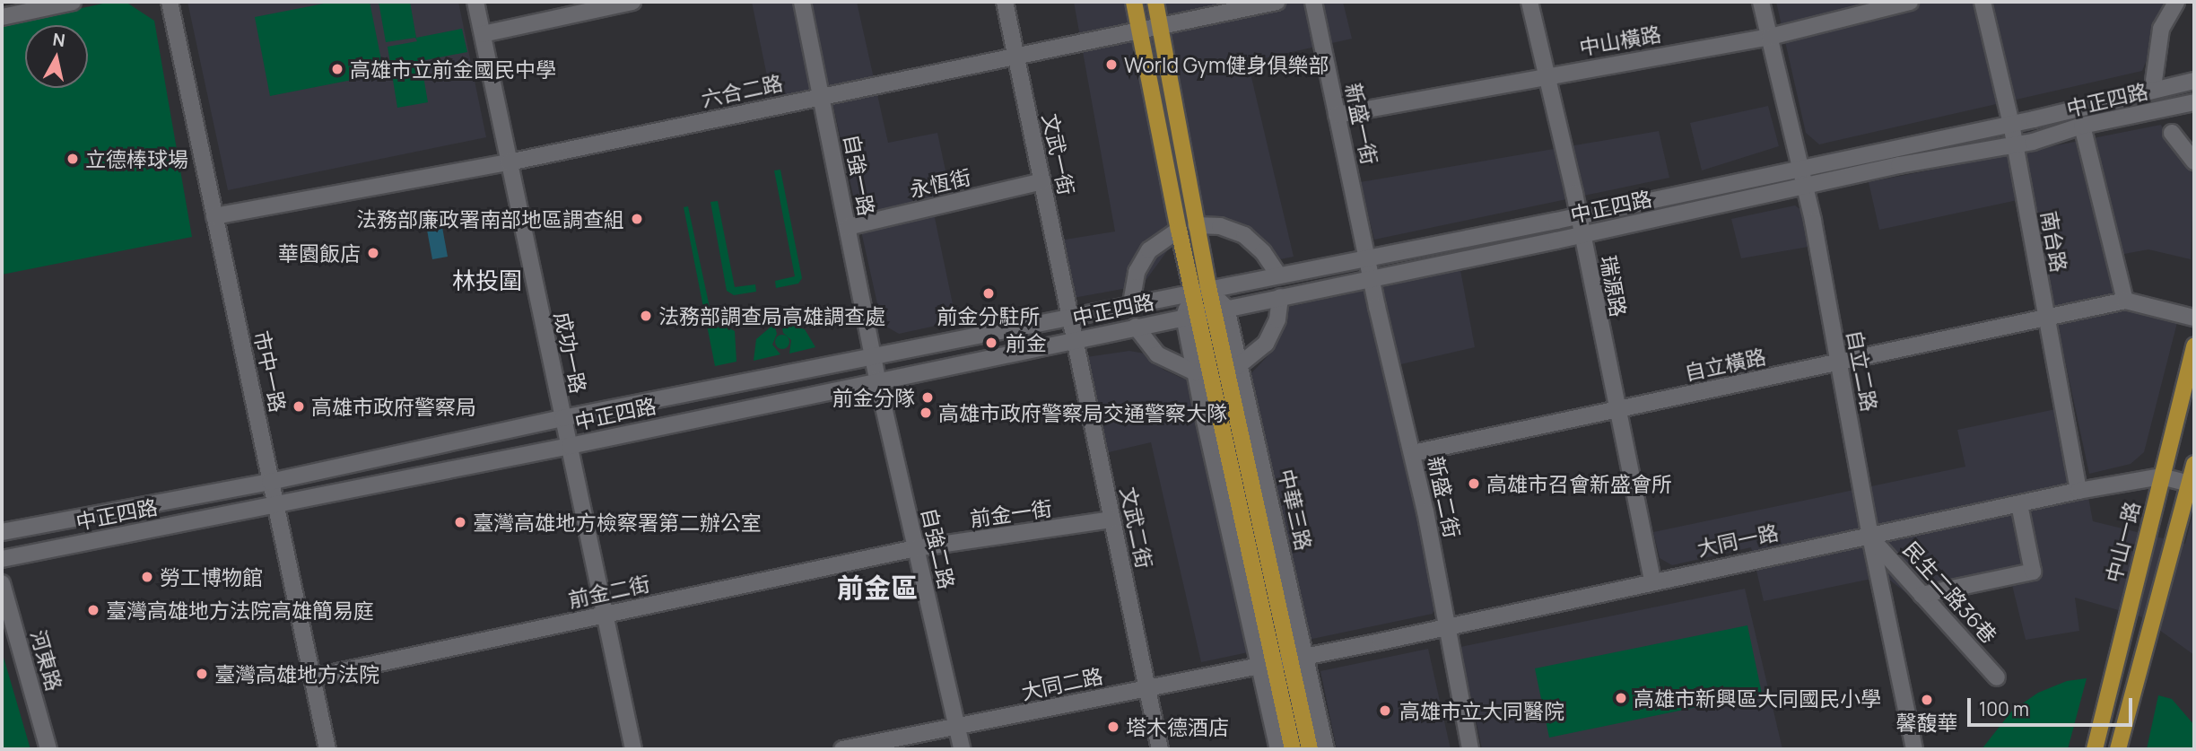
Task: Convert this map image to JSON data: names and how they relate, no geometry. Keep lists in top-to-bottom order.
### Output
{
  "streets": {
    "main road": ["中華三路", "中山一路"],
    "street": [
      "中山橫路",
      "六合二路",
      "中正四路",
      "新盛一街",
      "文武一街",
      "自強一路",
      "永恆街",
      "南台路",
      "瑞源路",
      "成功一路",
      "自立橫路",
      "自立二路",
      "市中一路",
      "新盛二街",
      "前金一街",
      "文武二街",
      "大同一路",
      "自強二路",
      "前金二街",
      "民生二路36巷",
      "河東路",
      "大同二路"
    ]
  },
  "crossings": [
    ["中山橫路", "新盛一街"],
    ["中山橫路", "瑞源路"],
    ["中山橫路", "自立二路"],
    ["六合二路", "文武一街"],
    ["六合二路", "自強一路"],
    ["六合二路", "成功一路"],
    ["六合二路", "市中一路"],
    ["六合二路", "中華三路"],
    ["中正四路", "新盛一街"],
    ["中正四路", "文武一街"],
    ["中正四路", "自強一路"],
    ["中正四路", "南台路"],
    ["中正四路", "瑞源路"],
    ["中正四路", "成功一路"],
    ["中正四路", "自立二路"],
    ["中正四路", "市中一路"],
    ["中正四路", "新盛二街"],
    ["中正四路", "中華三路"],
    ["中正四路", "文武二街"],
    ["中正四路", "自強二路"],
    ["新盛一街", "新盛二街"],
    ["文武一街", "永恆街"],
    ["文武一街", "文武二街"],
    ["自強一路", "永恆街"],
    ["自強一路", "自強二路"],
    ["南台路", "自立橫路"],
    ["南台路", "大同一路"],
    ["瑞源路", "自立橫路"],
    ["瑞源路", "大同一路"],
    ["成功一路", "前金二街"],
    ["自立橫路", "自立二路"],
    ["自立橫路", "新盛二街"],
    ["自立二路", "大同一路"],
    ["自立二路", "民生二路36巷"],
    ["市中一路", "前金二街"],
    ["新盛二街", "大同一路"],
    ["中華三路", "大同一路"],
    ["中華三路", "大同二路"],
    ["前金一街", "文武二街"],
    ["前金一街", "自強二路"],
    ["前金一街", "前金二街"],
    ["文武二街", "大同二路"],
    ["大同一路", "中山一路"],
    ["大同一路", "民生二路36巷"],
    ["大同一路", "大同二路"],
    ["自強二路", "前金二街"],
    ["自強二路", "大同二路"]
  ],
  "districts": ["林投圍", "前金區"],
  "places": [
    "World Gym健身俱樂部",
    "高雄市立前金國民中學",
    "立德棒球場",
    "法務部廉政署南部地區調查組",
    "華園飯店",
    "前金分駐所",
    "法務部調查局高雄調查處",
    "前金",
    "前金分隊",
    "高雄市政府警察局",
    "高雄市政府警察局交通警察大隊",
    "高雄市召會新盛會所",
    "臺灣高雄地方檢察署第二辦公室",
    "勞工博物館",
    "臺灣高雄地方法院高雄簡易庭",
    "臺灣高雄地方法院",
    "高雄市新興區大同國民小學",
    "馨馥華",
    "高雄市立大同醫院",
    "塔木德酒店"
  ],
  "scale_bar": "100 m",
  "north": "top"
}
